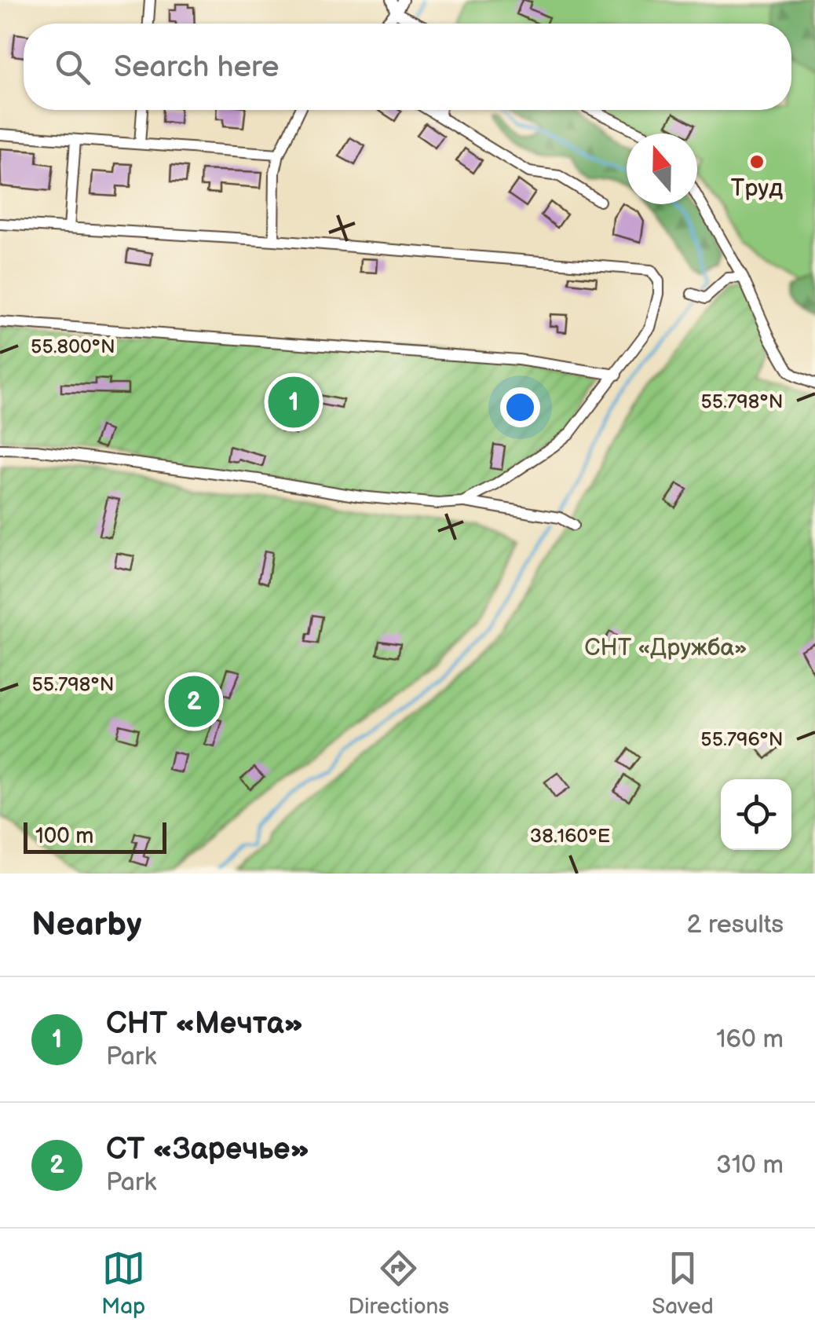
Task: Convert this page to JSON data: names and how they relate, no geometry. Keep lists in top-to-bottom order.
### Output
{
  "parks": ["СНТ «Дружба»"],
  "places": ["Труд"],
  "scale_bar": "100 m",
  "north": "top",
  "page": {
    "search": "Search here",
    "pins": ["1", "2"],
    "scale": "100 m",
    "heading": ["Nearby", "2 results"],
    "list": [
      {
        "mark": "1",
        "name": "СНТ «Мечта»",
        "note": "Park",
        "value": "160 m"
      },
      {
        "mark": "2",
        "name": "СТ «Заречье»",
        "note": "Park",
        "value": "310 m"
      }
    ],
    "nav": ["Map", "Directions", "Saved"]
  },
  "coordinates": [
    "55.800°N",
    "55.798°N",
    "55.796°N",
    "38.160°E"
  ]
}
